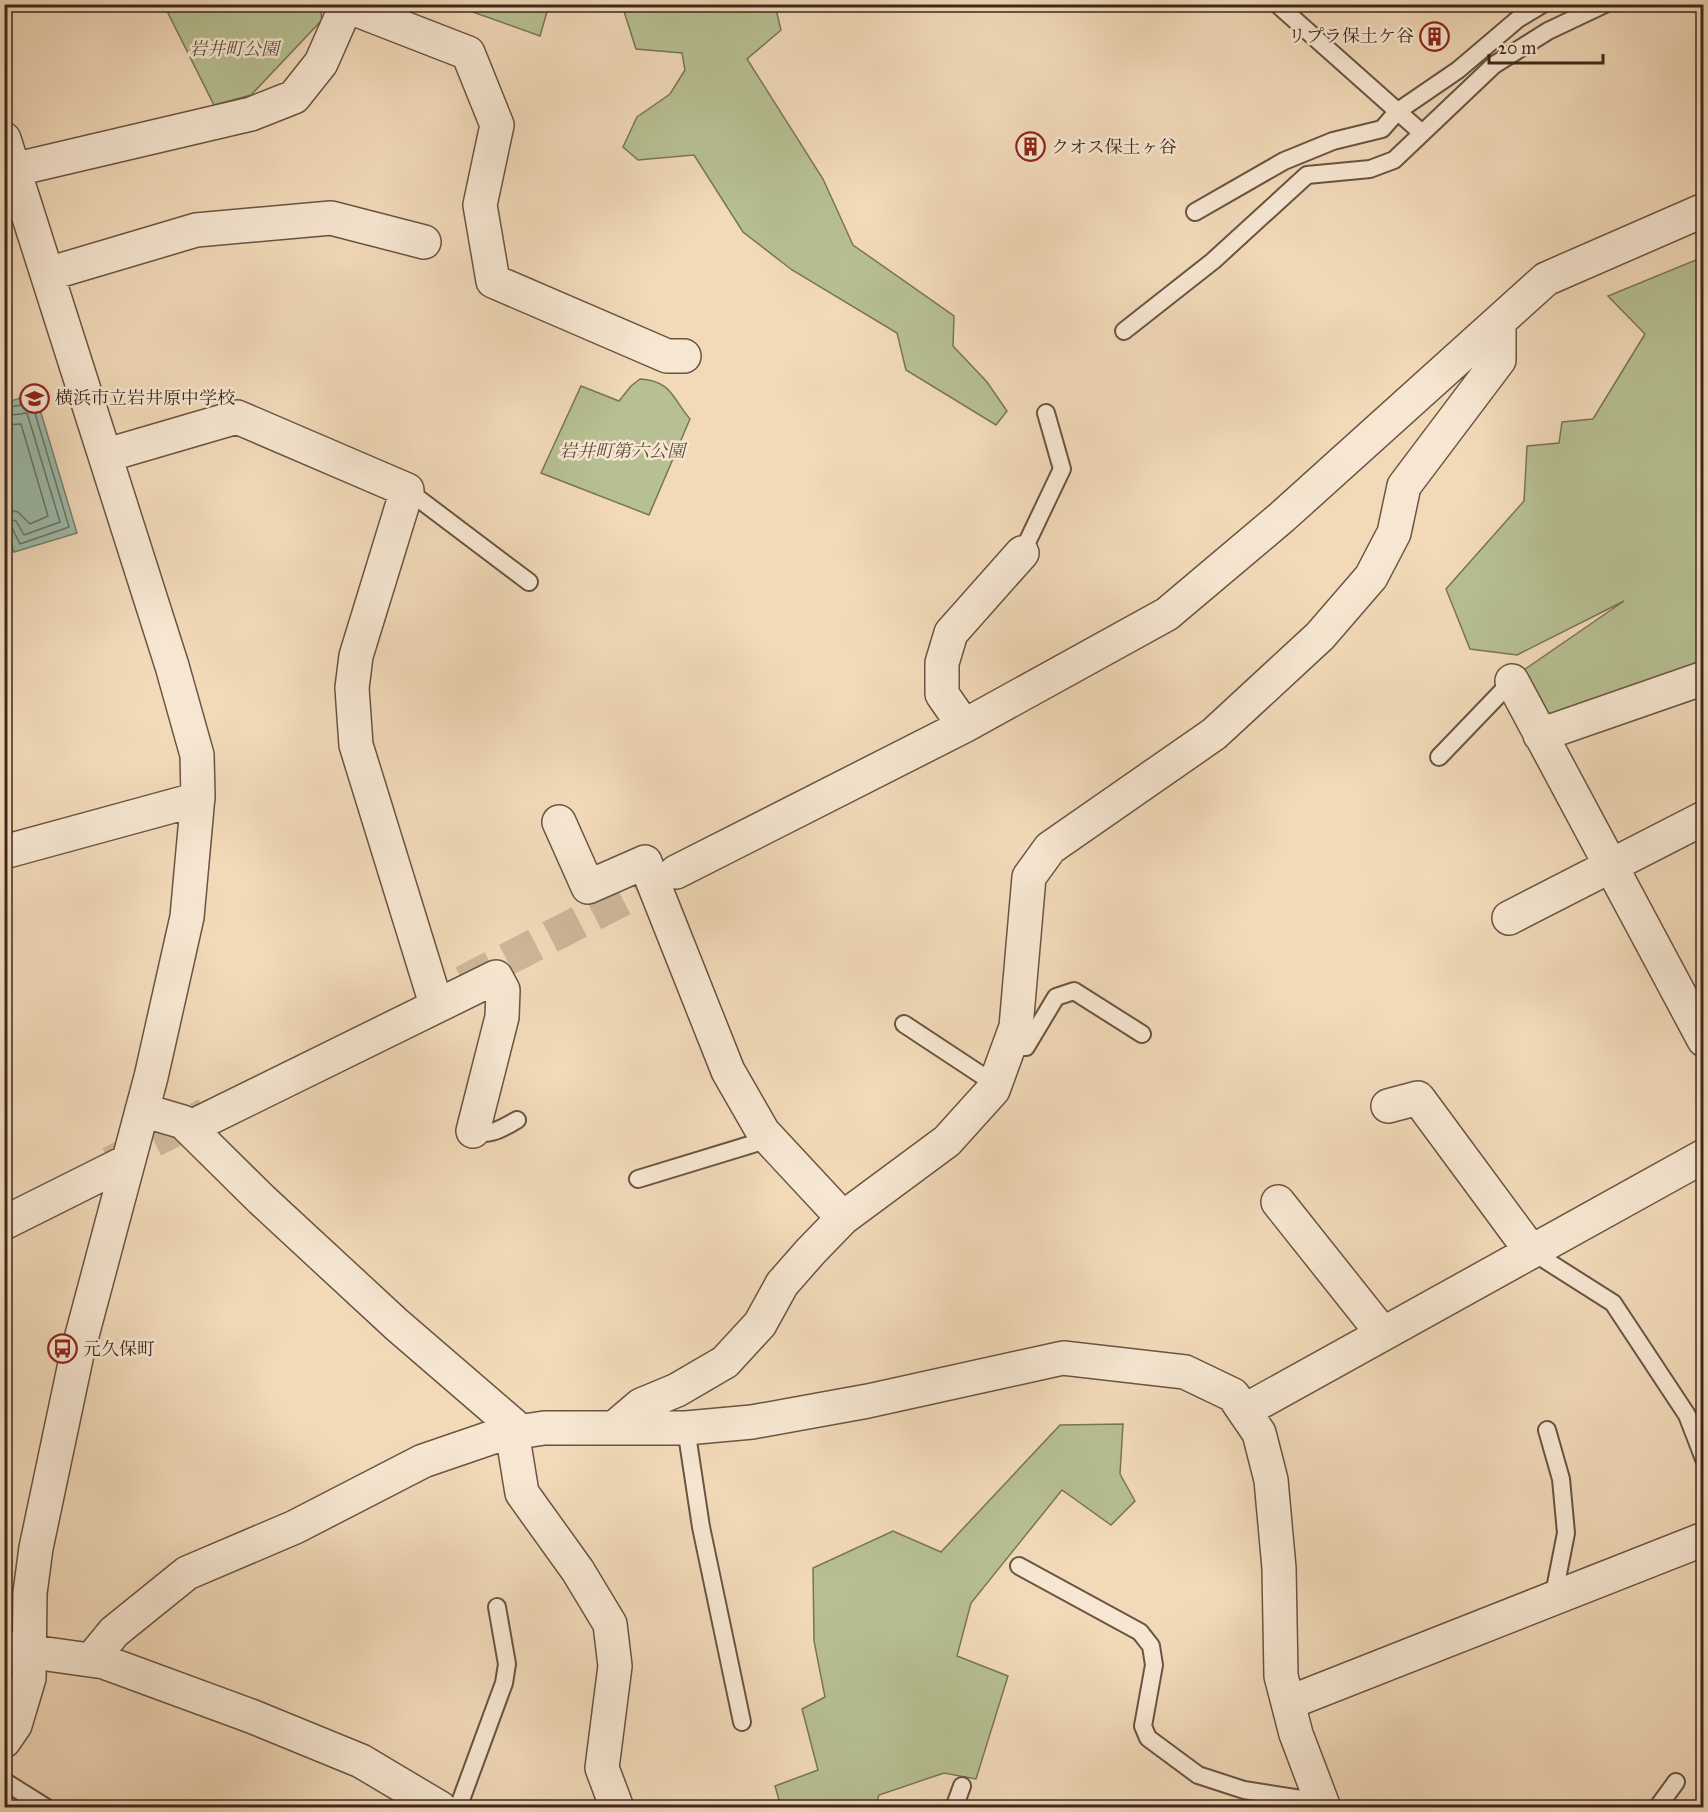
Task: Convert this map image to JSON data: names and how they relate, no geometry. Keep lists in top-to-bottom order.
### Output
{
  "parks": ["岩井町公園", "岩井町第六公園"],
  "places": {
    "building": ["リプラ保土ケ谷", "クオス保土ヶ谷"],
    "school or university": ["横浜市立岩井原中学校"],
    "bus stop": ["元久保町"]
  },
  "scale_bar": "20 m"
}
